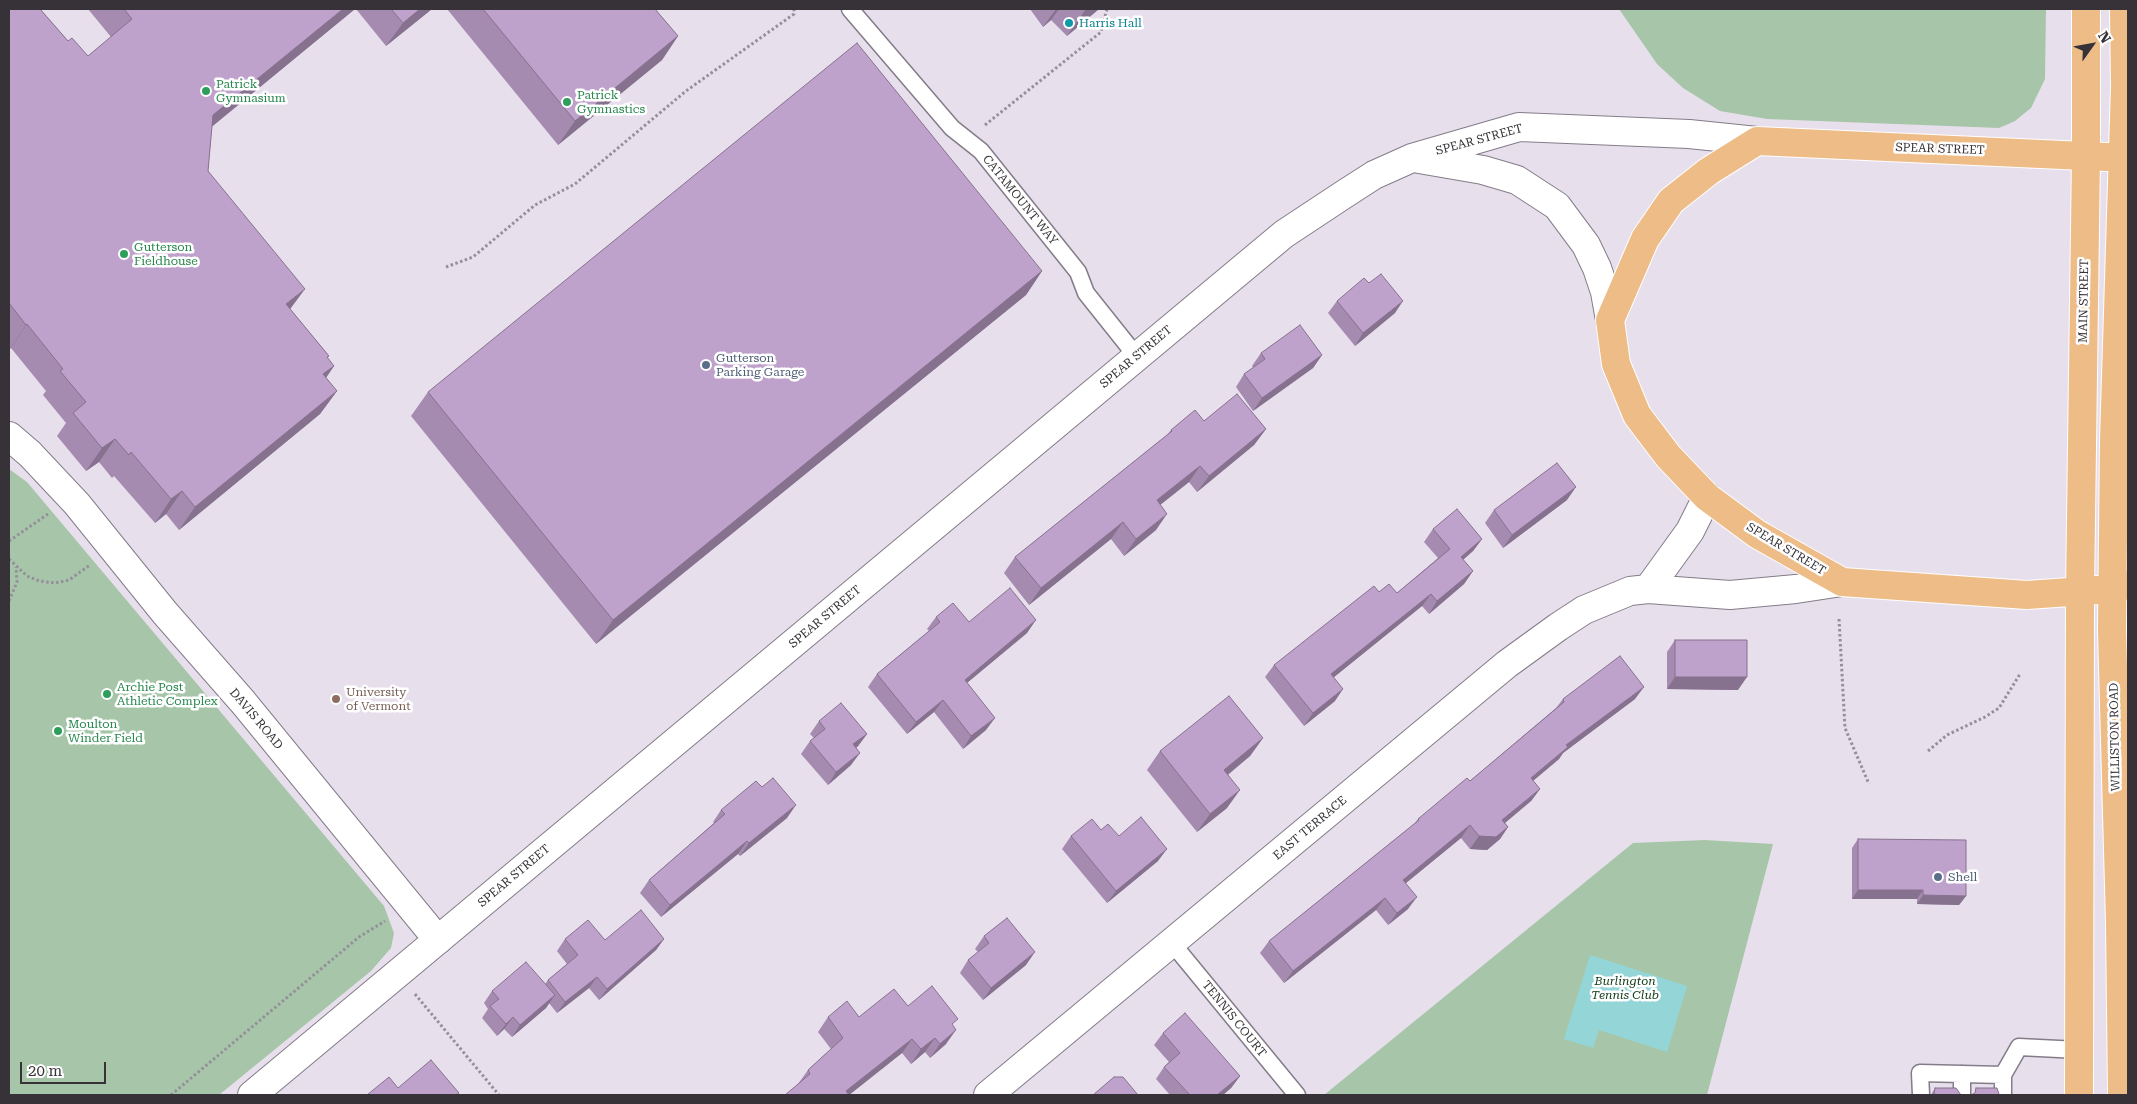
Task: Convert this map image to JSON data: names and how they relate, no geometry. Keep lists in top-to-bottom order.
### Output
{
  "streets": {
    "main road": [
      "SPEAR STREET",
      "MAIN STREET",
      "DAVIS ROAD",
      "WILLISTON ROAD",
      "EAST TERRACE"
    ],
    "lane": ["CATAMOUNT WAY", "TENNIS COURT"]
  },
  "crossings": [
    ["SPEAR STREET", "CATAMOUNT WAY"],
    ["SPEAR STREET", "MAIN STREET"],
    ["SPEAR STREET", "DAVIS ROAD"],
    ["SPEAR STREET", "WILLISTON ROAD"],
    ["SPEAR STREET", "EAST TERRACE"],
    ["EAST TERRACE", "TENNIS COURT"]
  ],
  "parks": ["Burlington Tennis Club"],
  "places": [
    "Harris Hall",
    "Patrick Gymnasium",
    "Patrick Gymnastics",
    "Gutterson Fieldhouse",
    "Gutterson Parking Garage",
    "Archie Post Athletic Complex",
    "University of Vermont",
    "Moulton Winder Field",
    "Shell"
  ],
  "scale_bar": "20 m",
  "north": "top right"
}
